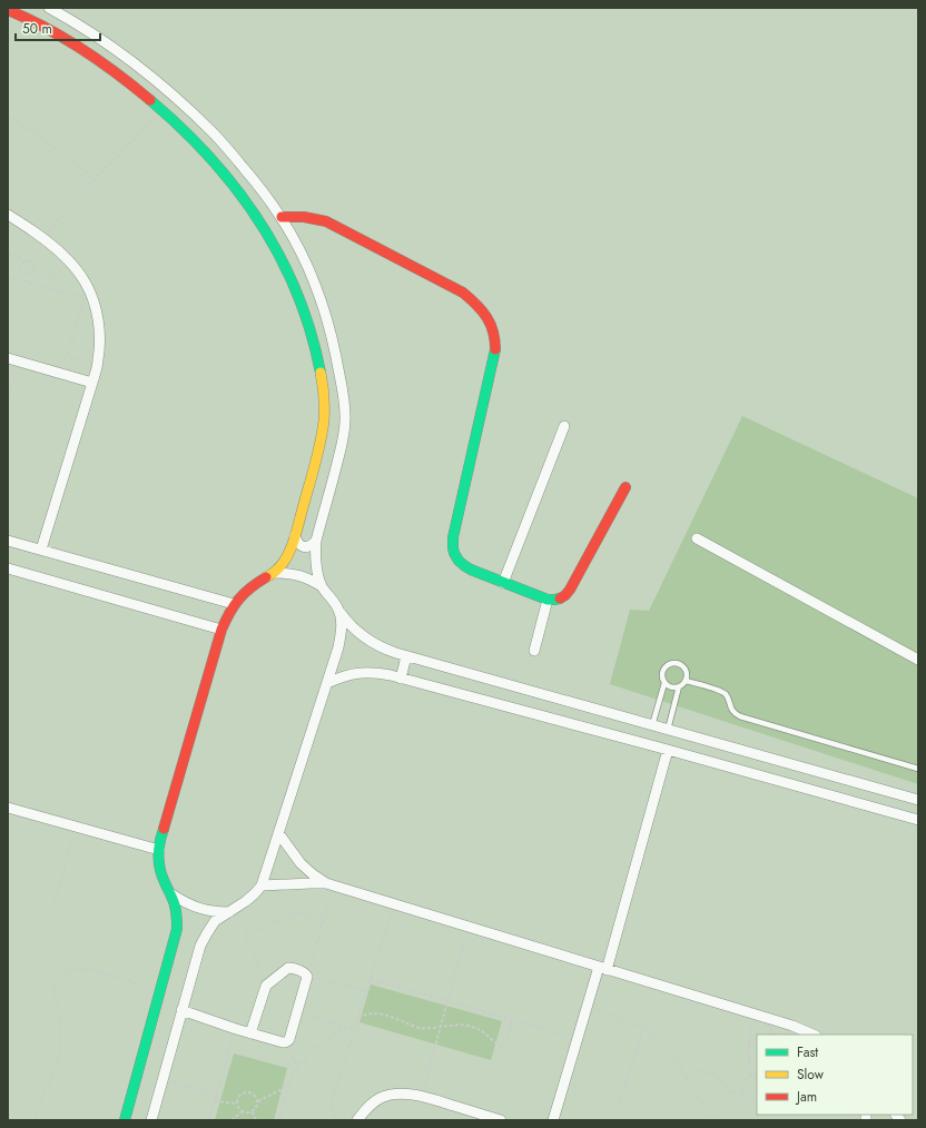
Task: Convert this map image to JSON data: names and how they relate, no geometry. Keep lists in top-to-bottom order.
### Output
{
  "legend": ["Fast", "Slow", "Jam"],
  "scale_bar": "50 m"
}
